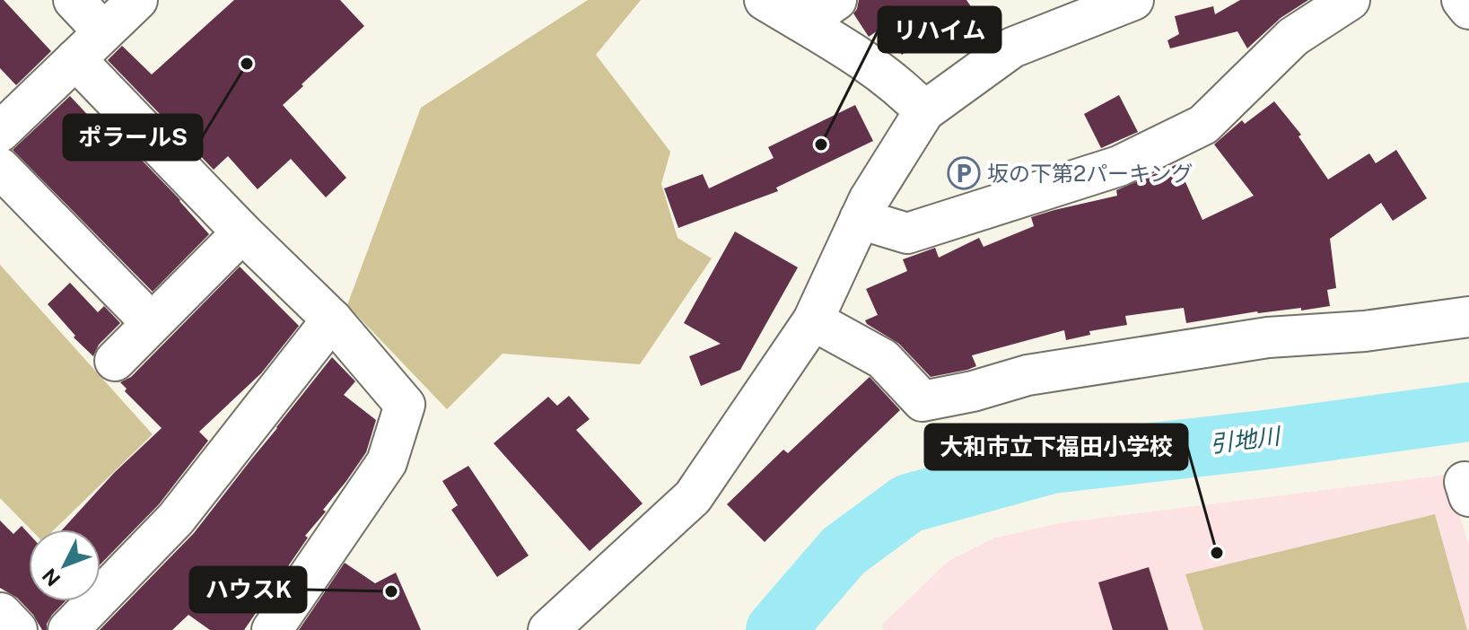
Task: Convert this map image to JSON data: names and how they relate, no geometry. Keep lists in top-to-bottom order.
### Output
{
  "water": ["引地川"],
  "places": {
    "other": [
      "ポラールS",
      "リハイム",
      "大和市立下福田小学校",
      "ハウスK"
    ],
    "parking": ["坂の下第2パーキング"]
  },
  "north": "bottom left"
}
